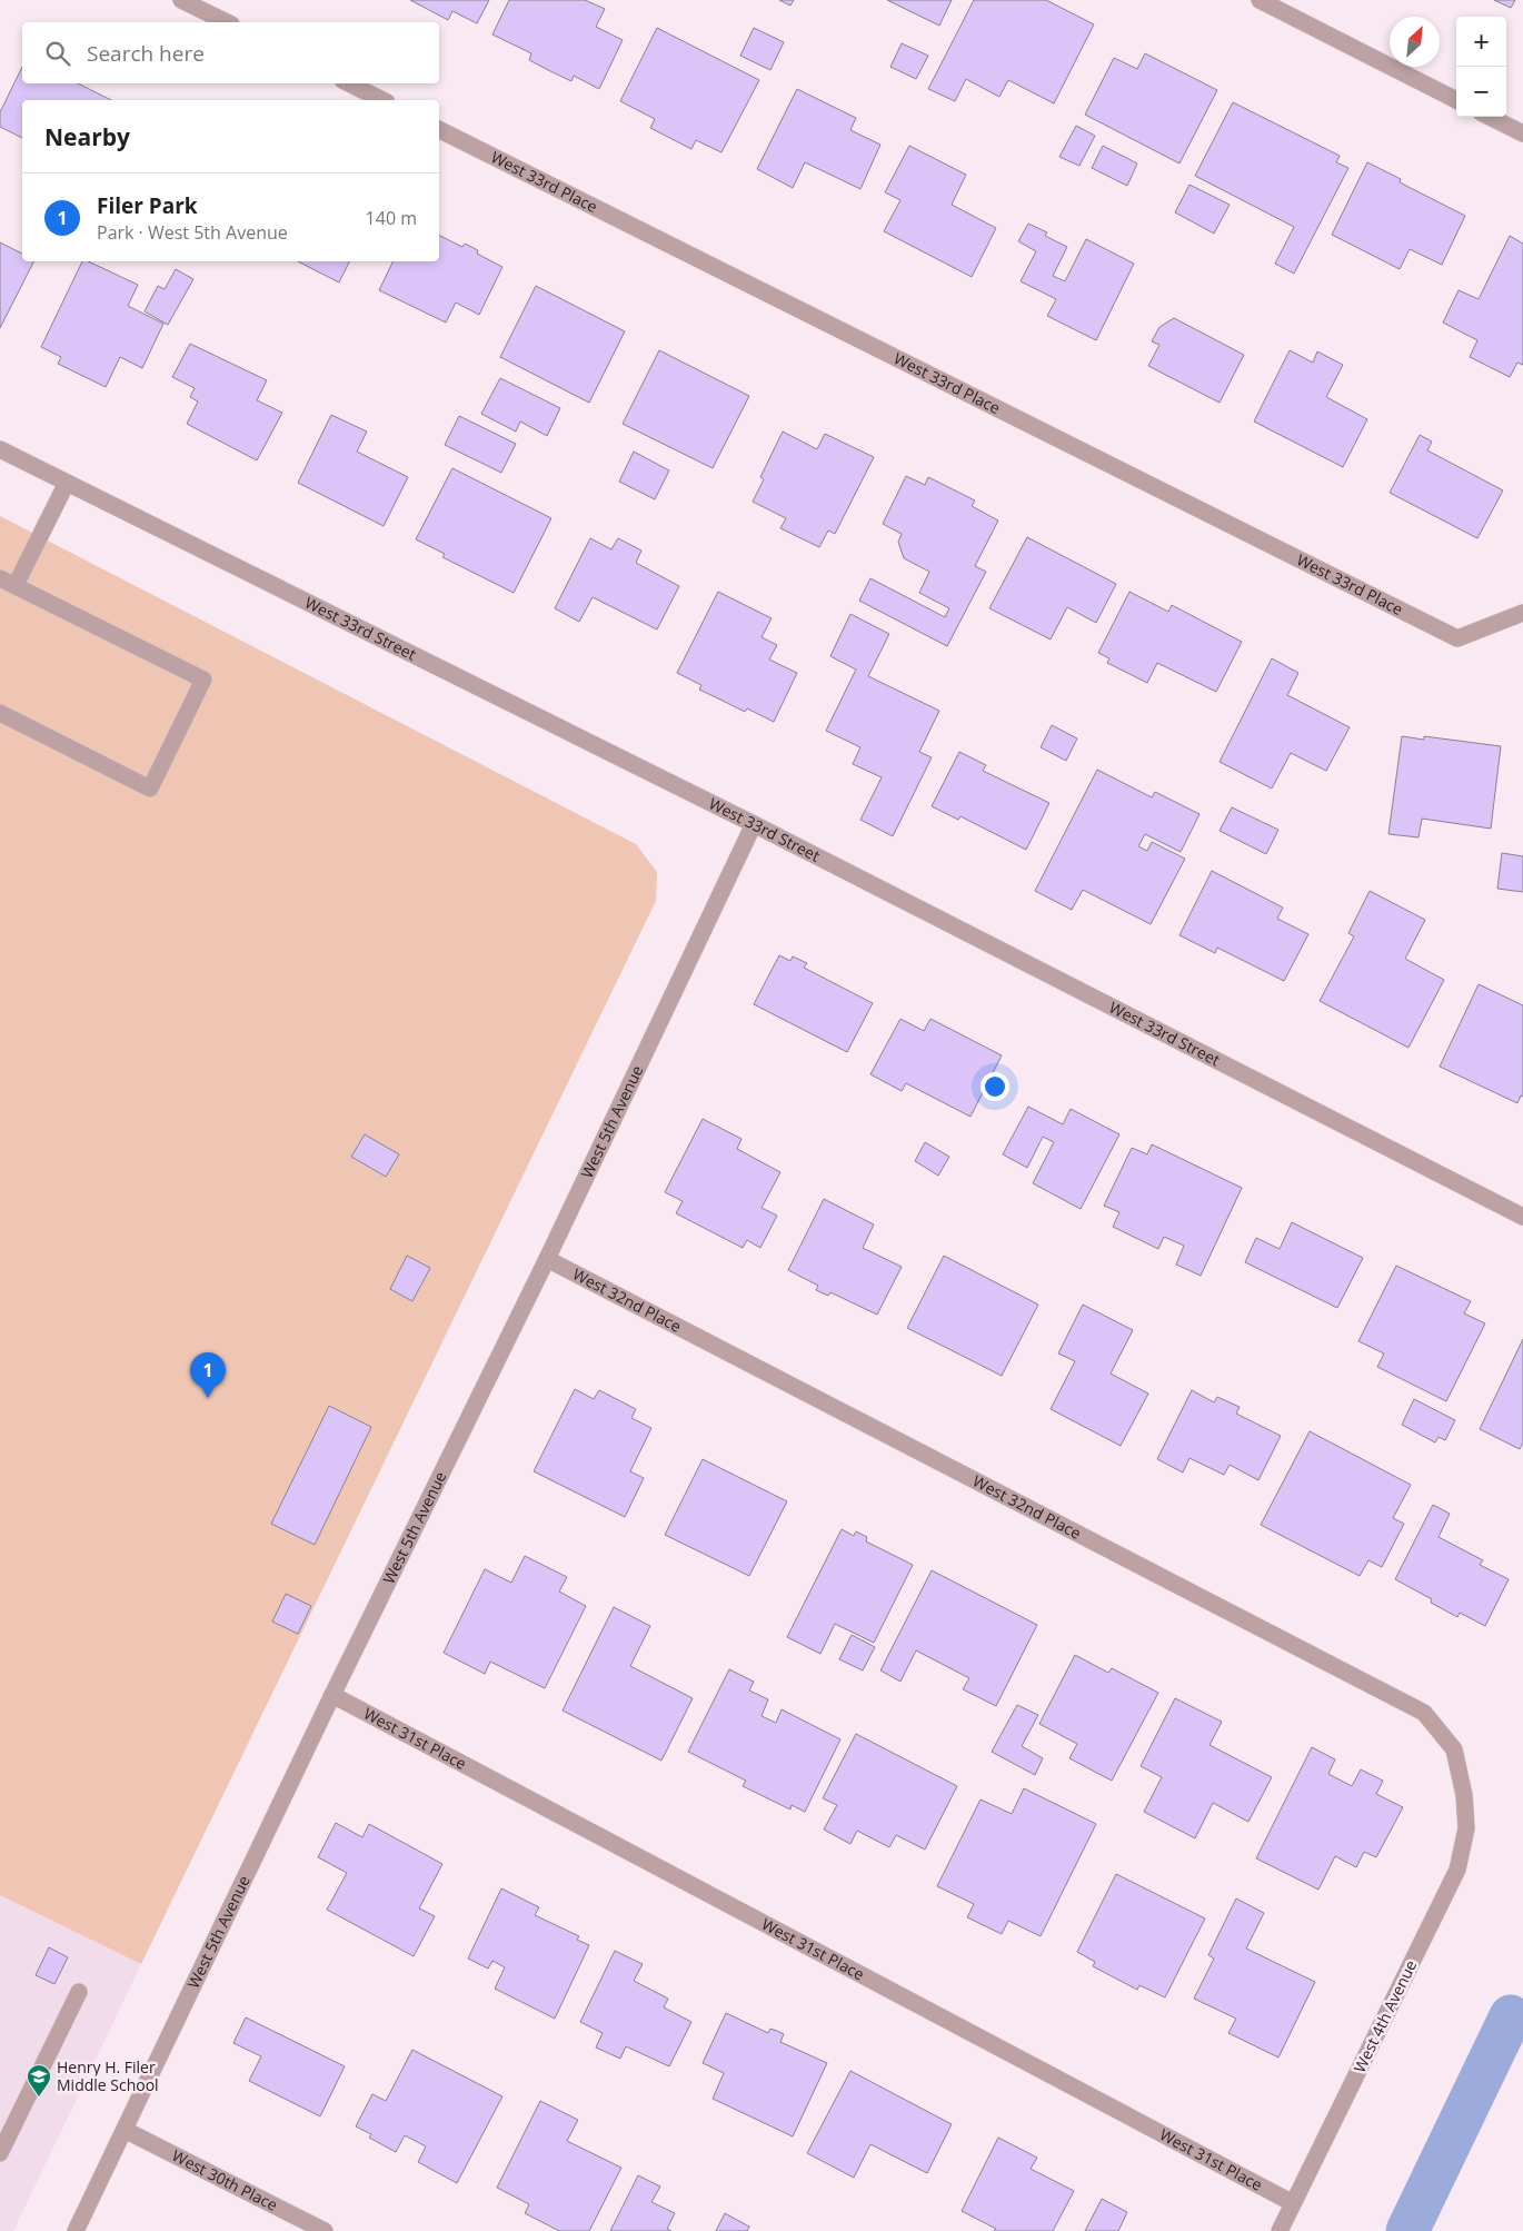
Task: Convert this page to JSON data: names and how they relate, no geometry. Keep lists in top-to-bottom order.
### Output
{
  "streets": {
    "street": [
      "West 33rd Place",
      "West 33rd Street",
      "West 5th Avenue",
      "West 32nd Place",
      "West 31st Place",
      "West 4th Avenue",
      "West 30th Place"
    ]
  },
  "crossings": [
    ["West 33rd Street", "West 5th Avenue"],
    ["West 5th Avenue", "West 32nd Place"],
    ["West 5th Avenue", "West 31st Place"],
    ["West 5th Avenue", "West 30th Place"],
    ["West 32nd Place", "West 4th Avenue"],
    ["West 31st Place", "West 4th Avenue"]
  ],
  "places": {
    "school or university": ["Henry H. Filer Middle School"]
  },
  "north": "top right",
  "page": {
    "map_buttons": ["+", "−"],
    "search": "Search here",
    "heading": "Nearby",
    "list": [
      {
        "mark": "1",
        "name": "Filer Park",
        "note": "Park · West 5th Avenue",
        "value": "140 m"
      }
    ],
    "pins": "1"
  }
}
